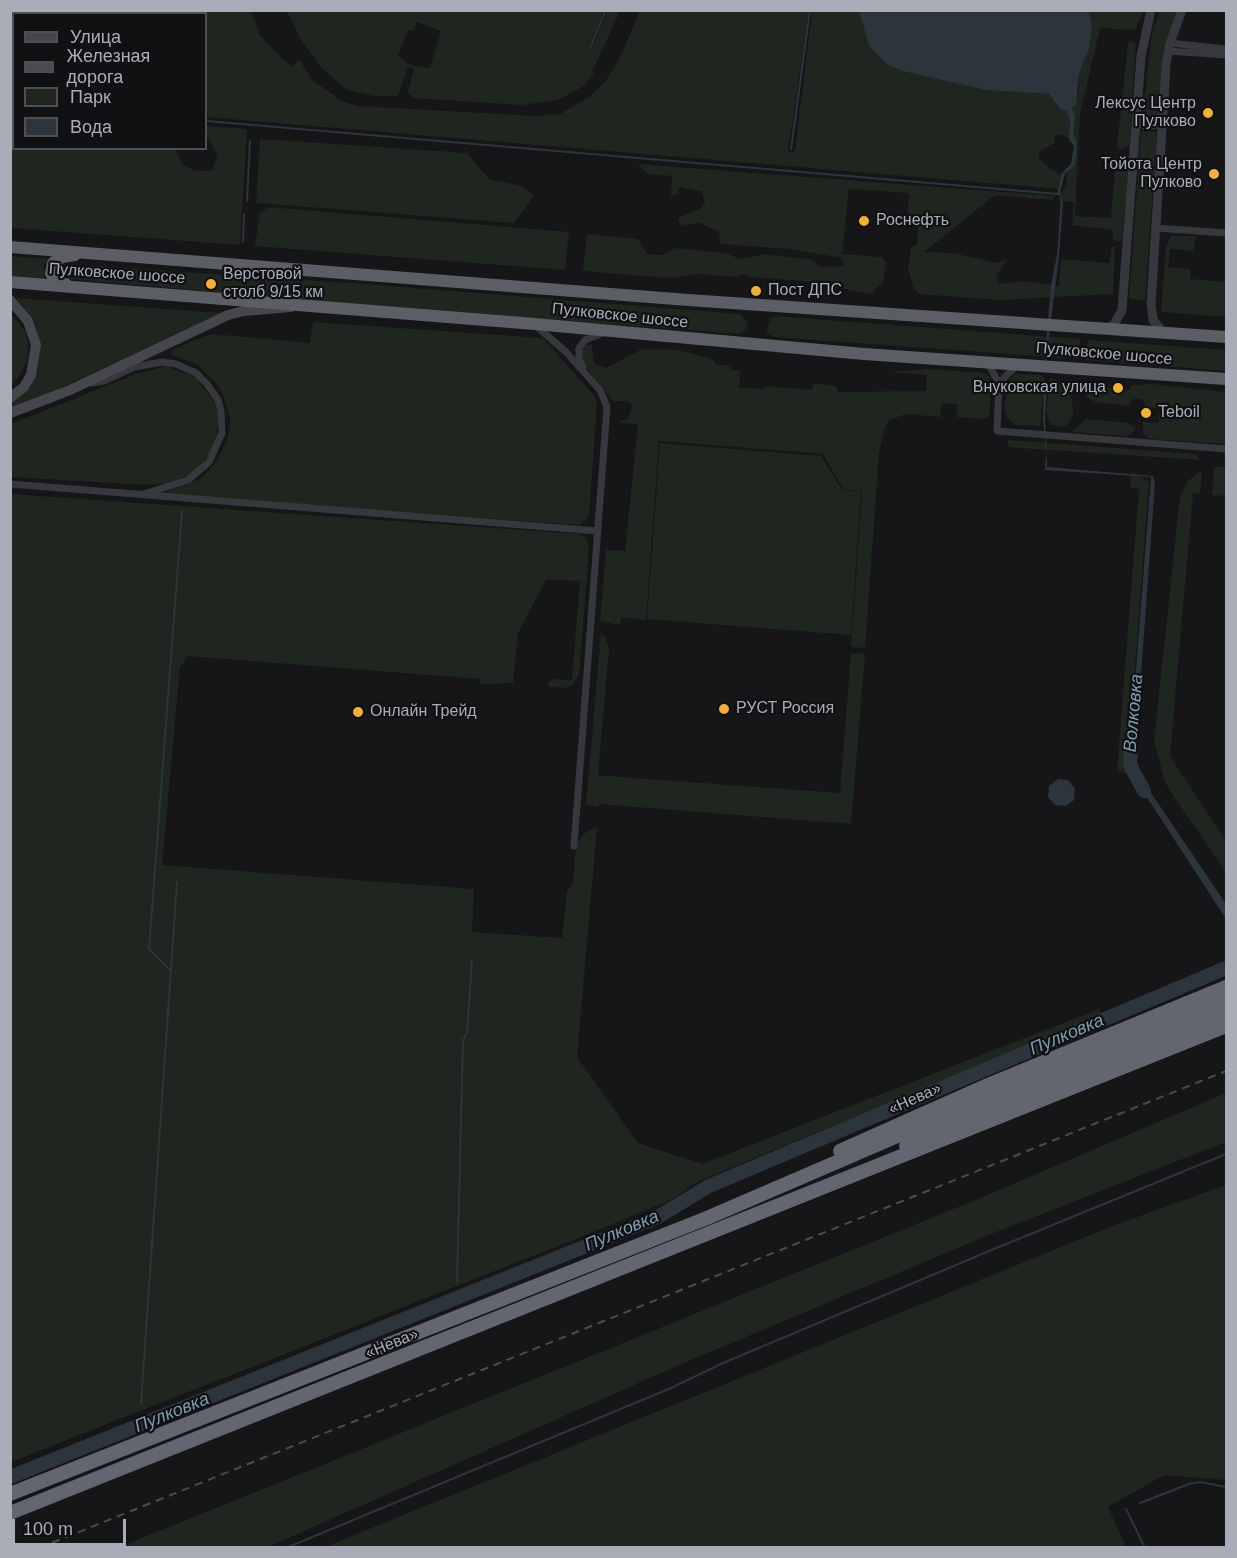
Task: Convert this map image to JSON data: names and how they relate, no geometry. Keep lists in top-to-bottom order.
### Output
{
  "streets": {
    "highway": ["Пулковское шоссе", "«Нева»"]
  },
  "water": ["Волковка", "Пулковка"],
  "places": [
    "Лексус Центр Пулково",
    "Тойота Центр Пулково",
    "Роснефть",
    "Верстовой столб 9/15 км",
    "Пост ДПС",
    "Внуковская улица",
    "Teboil",
    "РУСТ Россия",
    "Онлайн Трейд"
  ],
  "legend": [
    "Улица",
    "Железная дорога",
    "Парк",
    "Вода"
  ],
  "scale_bar": "100 m"
}
